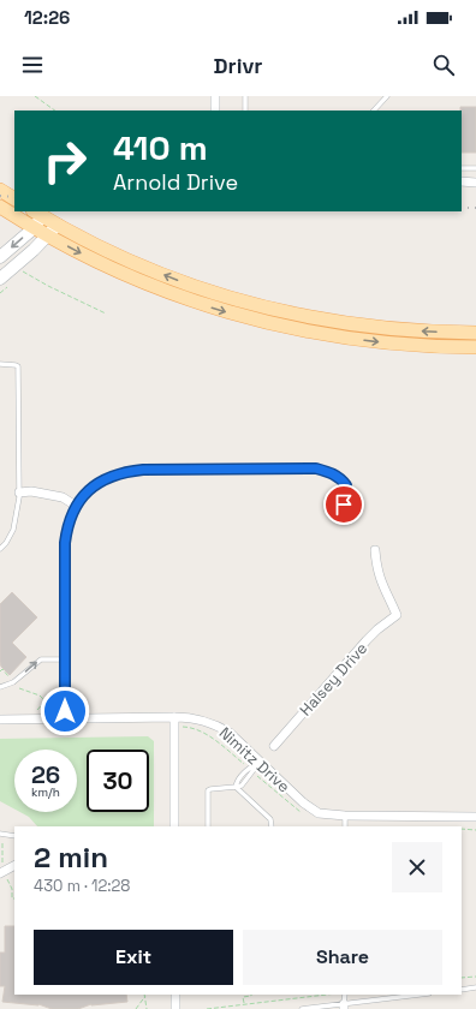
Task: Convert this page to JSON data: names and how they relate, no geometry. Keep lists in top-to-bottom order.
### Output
{
  "streets": {
    "street": ["Halsey Drive", "Nimitz Drive"]
  },
  "page": {
    "status": "12:26",
    "header": "Drivr",
    "turn": ["410 m", "Arnold Drive"],
    "speed": "26 km/h",
    "limit": "30",
    "heading": ["2 min", "430 m · 12:28"],
    "buttons": ["Exit", "Share"]
  }
}
